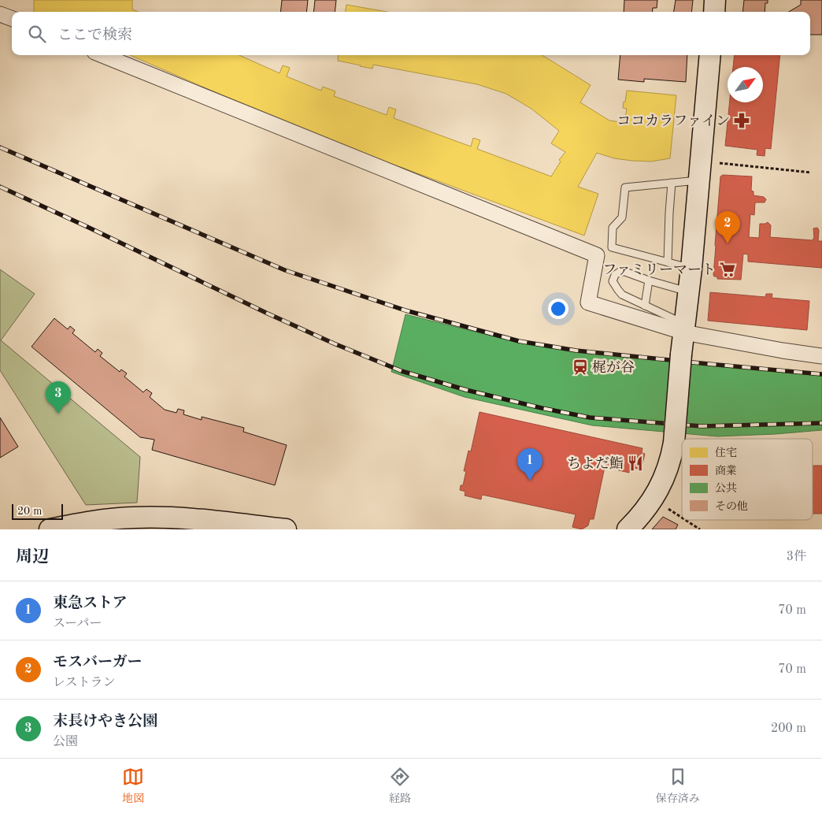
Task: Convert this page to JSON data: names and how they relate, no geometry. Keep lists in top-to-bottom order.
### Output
{
  "places": {
    "pharmacy": ["ココカラファイン"],
    "supermarket": ["ファミリーマート"],
    "station": ["梶が谷"],
    "restaurant": ["ちよだ鮨"]
  },
  "legend": [
    "住宅",
    "商業",
    "公共",
    "その他"
  ],
  "scale_bar": "20 m",
  "north": "top right",
  "page": {
    "search": "ここで検索",
    "pins": ["2", "3", "1"],
    "scale": "20 m",
    "heading": ["周辺", "3件"],
    "list": [
      {
        "mark": "1",
        "name": "東急ストア",
        "note": "スーパー",
        "value": "70 m"
      },
      {
        "mark": "2",
        "name": "モスバーガー",
        "note": "レストラン",
        "value": "70 m"
      },
      {
        "mark": "3",
        "name": "末長けやき公園",
        "note": "公園",
        "value": "200 m"
      }
    ],
    "nav": ["地図", "経路", "保存済み"]
  }
}
